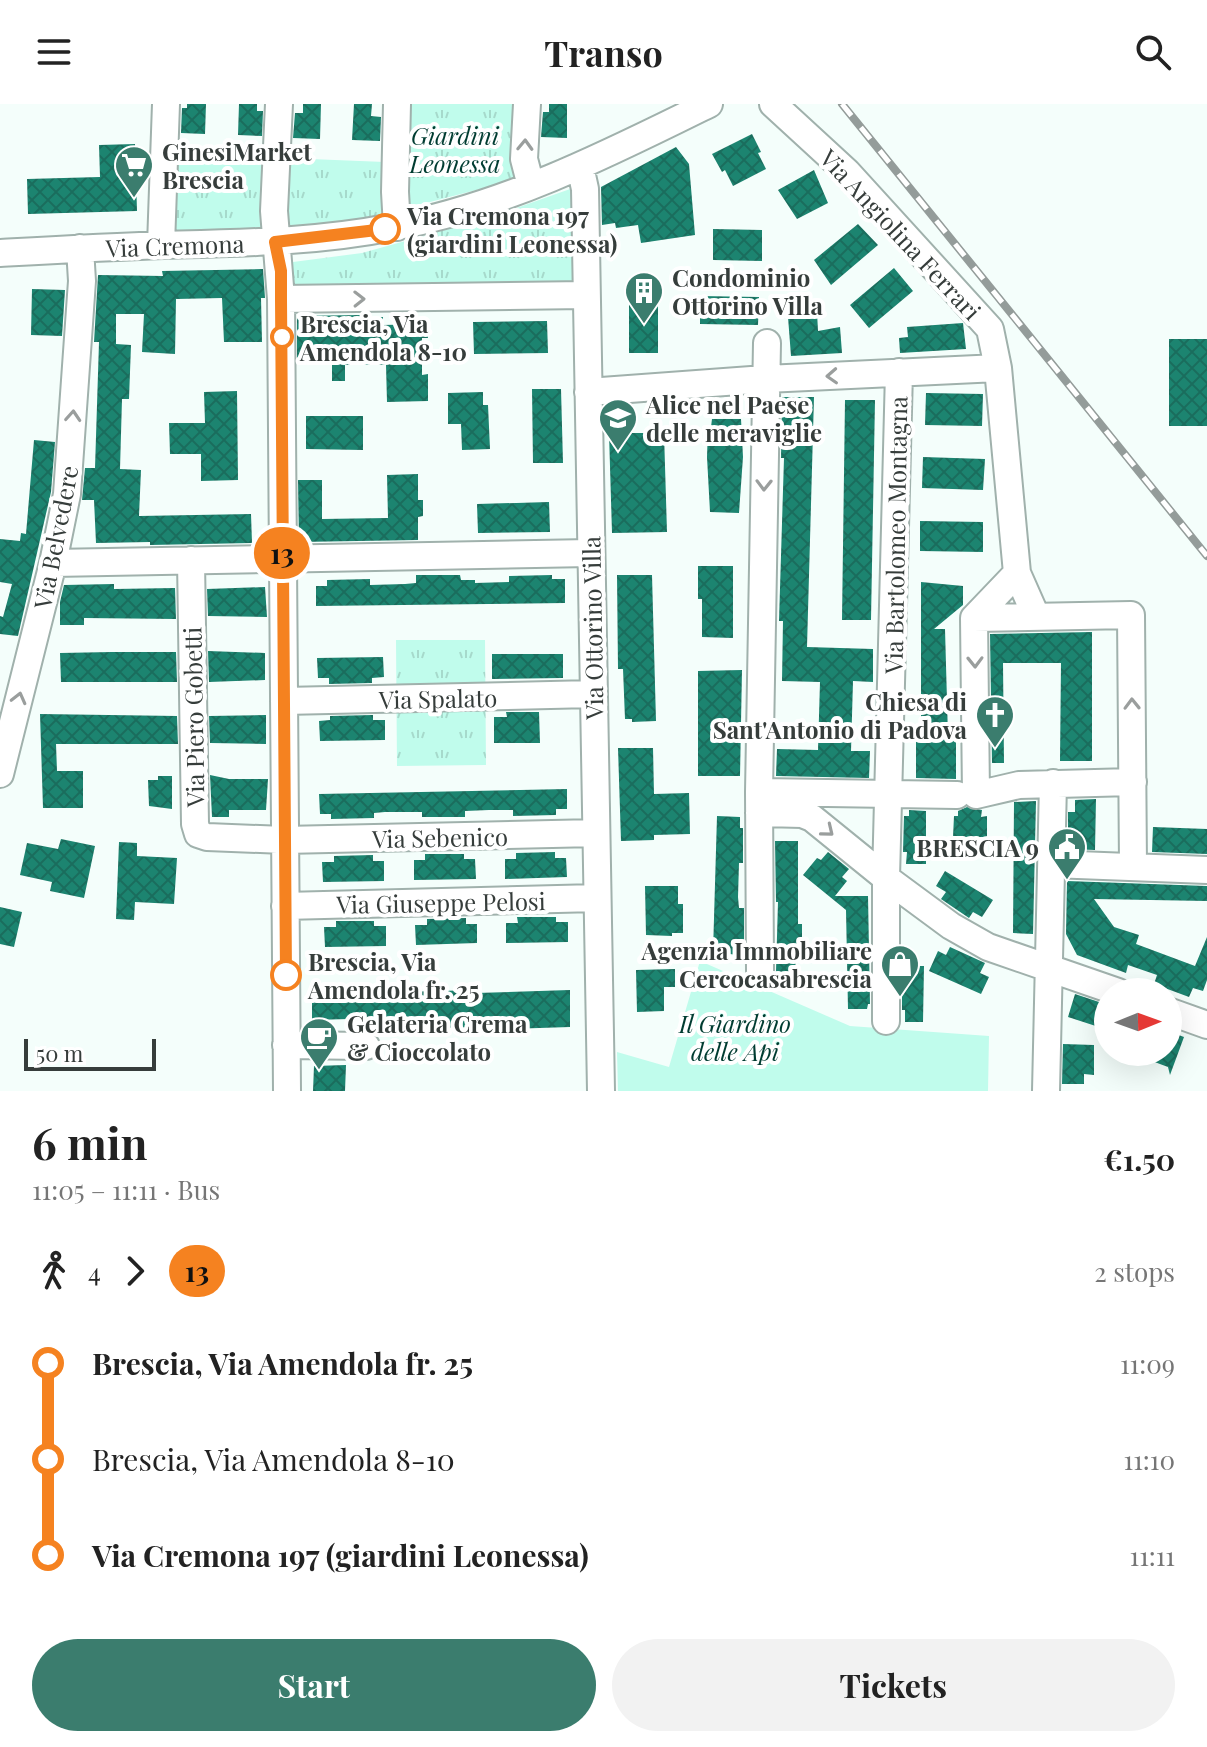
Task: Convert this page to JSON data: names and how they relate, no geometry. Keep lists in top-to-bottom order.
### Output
{
  "streets": {
    "street": [
      "Via Angiolina Ferrari",
      "Via Cremona",
      "Via Bartolomeo Montagna",
      "Via Belvedere",
      "Via Ottorino Villa",
      "Via Spalato",
      "Via Piero Gobetti",
      "Via Sebenico",
      "Via Giuseppe Pelosi"
    ]
  },
  "crossings": [
    ["Via Cremona", "Via Belvedere"],
    ["Via Cremona", "Via Ottorino Villa"],
    ["Via Ottorino Villa", "Via Spalato"],
    ["Via Ottorino Villa", "Via Sebenico"],
    ["Via Ottorino Villa", "Via Giuseppe Pelosi"],
    ["Via Piero Gobetti", "Via Sebenico"]
  ],
  "parks": ["Giardini Leonessa", "Il Giardino delle Api"],
  "places": {
    "supermarket": ["GinesiMarket Brescia"],
    "other": ["Via Cremona 197 (giardini Leonessa)", "Brescia, Via Amendola 8-10", "Brescia, Via Amendola fr. 25"],
    "building": ["Condominio Ottorino Villa"],
    "school or university": ["Alice nel Paese delle meraviglie"],
    "church": ["Chiesa di Sant'Antonio di Padova"],
    "public building": ["BRESCIA 9"],
    "shop": ["Agenzia Immobiliare Cercocasabrescia"],
    "cafe": ["Gelateria Crema & Cioccolato"]
  },
  "lines": ["bus line 13"],
  "scale_bar": "50 m",
  "north": "right",
  "page": {
    "header": "Transo",
    "on_map": "13",
    "scale": "50 m",
    "heading": ["6 min", "11:05 – 11:11 · Bus", "€1.50"],
    "legs": ["4", "13", "2 stops"],
    "list": [
      {
        "name": "Brescia, Via Amendola fr. 25",
        "value": "11:09"
      },
      {
        "name": "Brescia, Via Amendola 8-10",
        "value": "11:10"
      },
      {
        "name": "Via Cremona 197 (giardini Leonessa)",
        "value": "11:11"
      }
    ],
    "buttons": ["Start", "Tickets"]
  }
}
